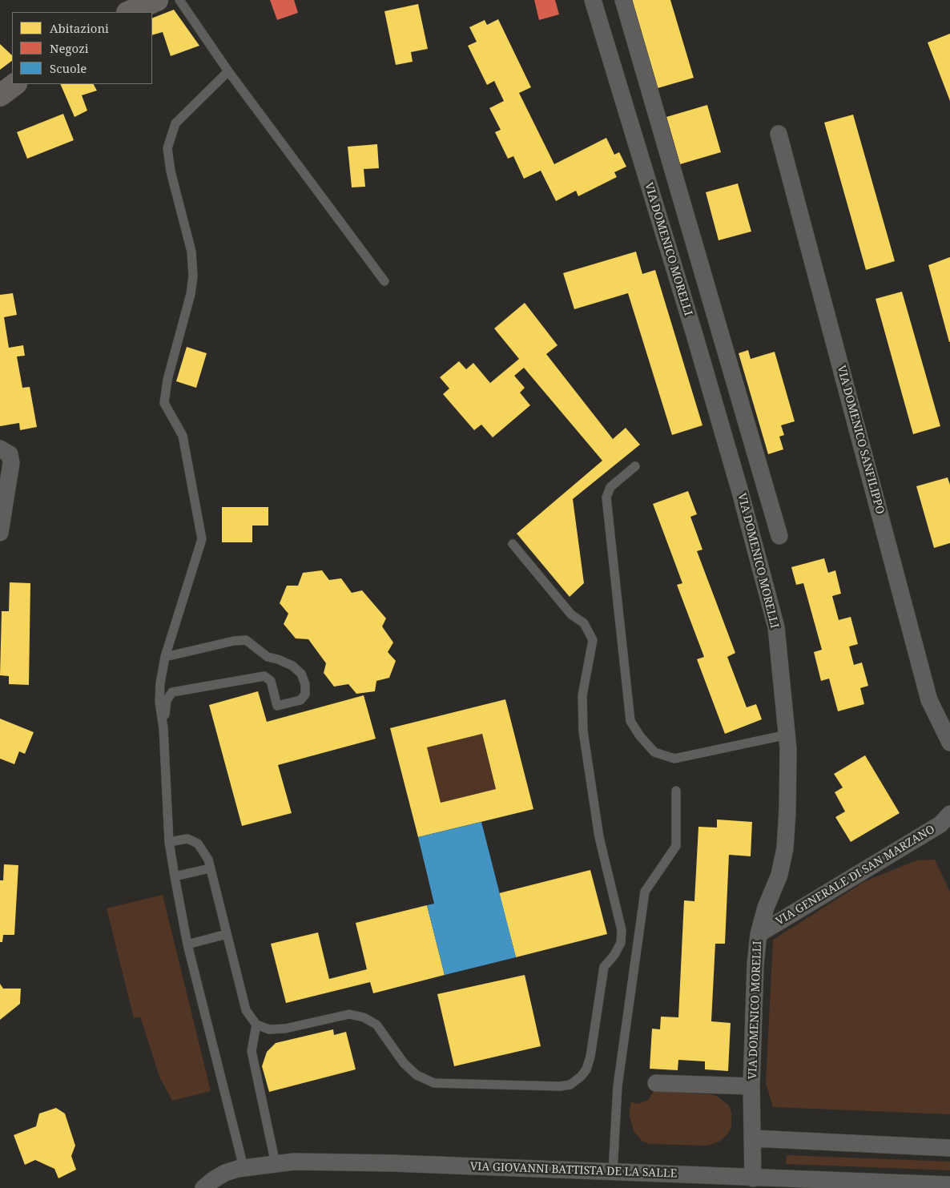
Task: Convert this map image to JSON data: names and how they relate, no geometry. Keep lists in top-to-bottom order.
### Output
{
  "streets": {
    "street": [
      "VIA DOMENICO MORELLI",
      "VIA DOMENICO SANFILIPPO",
      "VIA GENERALE DI SAN MARZANO",
      "VIA GIOVANNI BATTISTA DE LA SALLE"
    ]
  },
  "crossings": [
    ["VIA DOMENICO MORELLI", "VIA GENERALE DI SAN MARZANO"],
    ["VIA DOMENICO MORELLI", "VIA GIOVANNI BATTISTA DE LA SALLE"]
  ],
  "legend": ["Abitazioni", "Negozi", "Scuole"]
}
